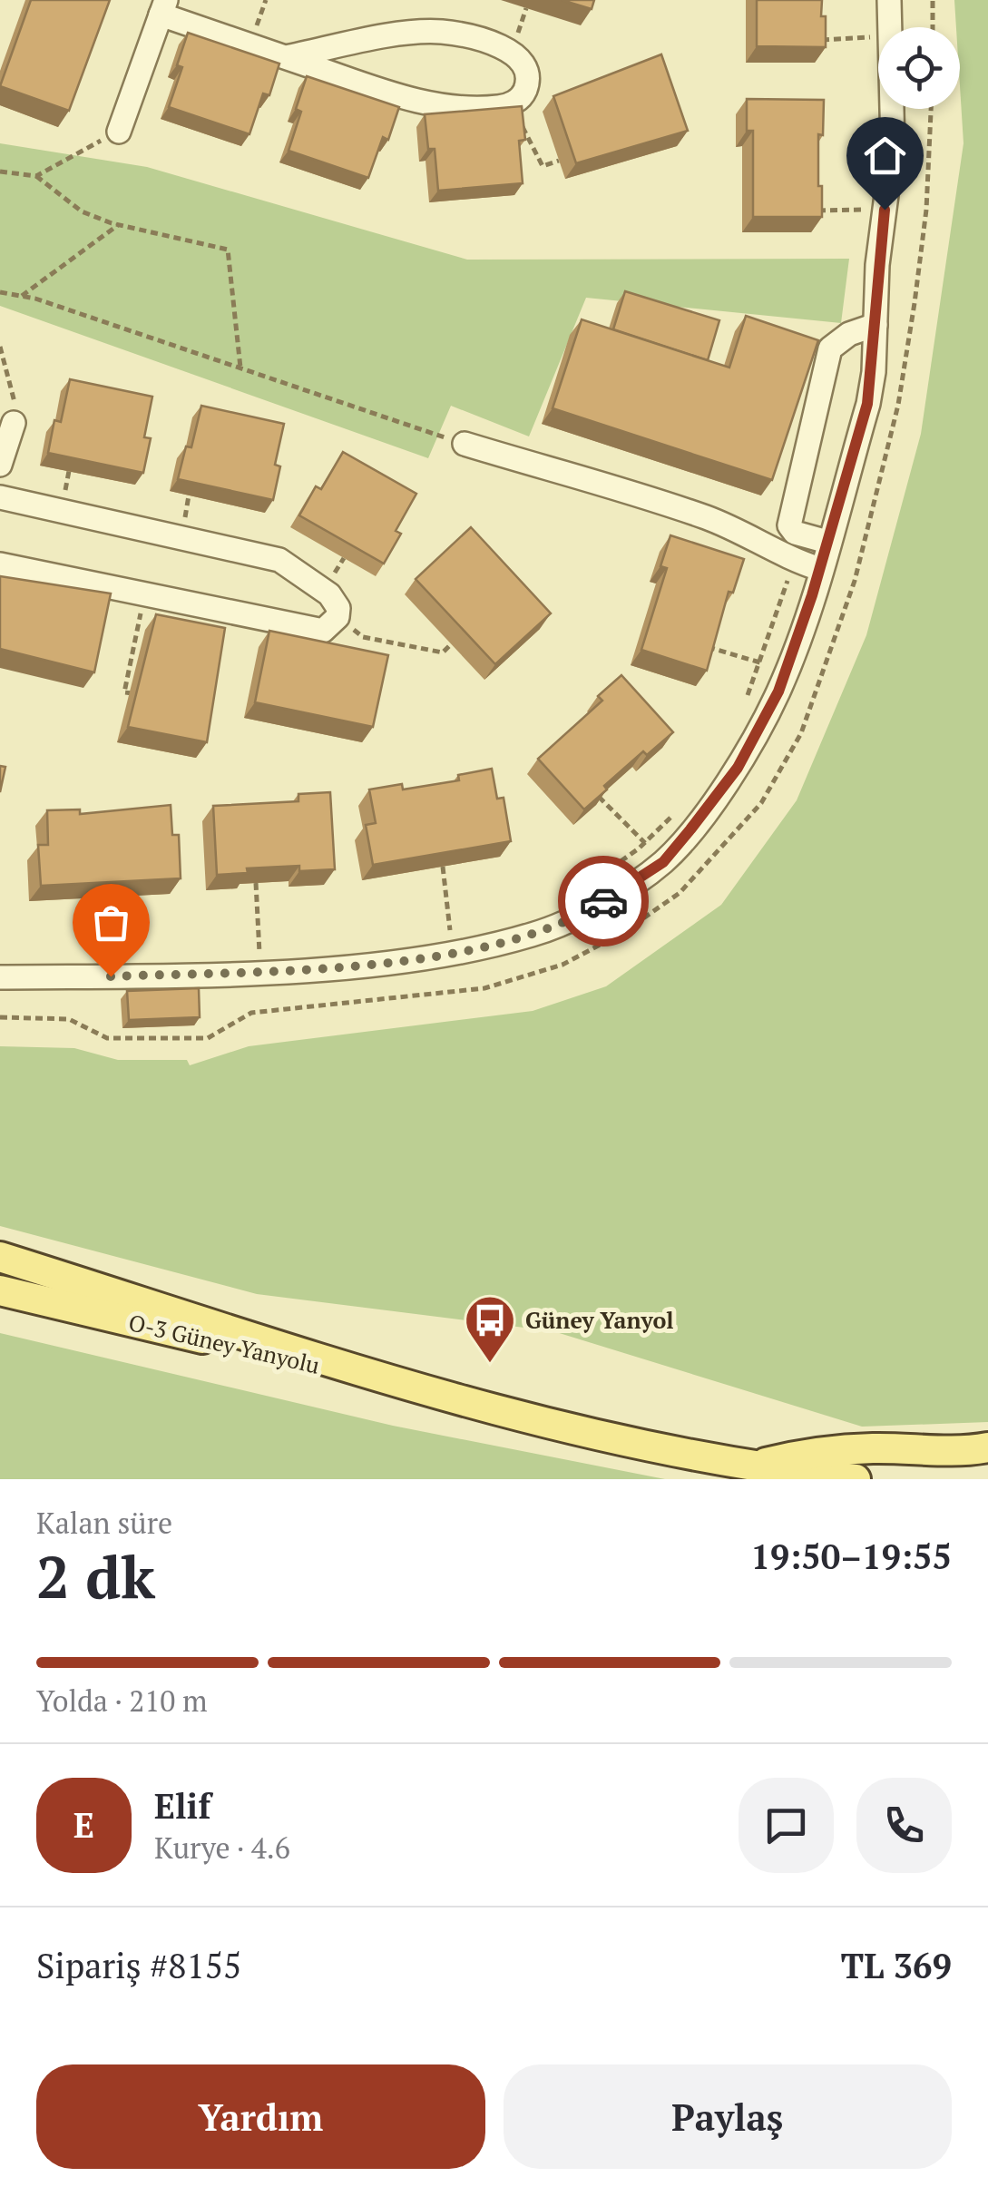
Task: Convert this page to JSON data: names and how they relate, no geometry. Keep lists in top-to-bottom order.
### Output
{
  "streets": {
    "main road": ["O-3 Güney Yanyolu"]
  },
  "places": {
    "bus stop": ["Güney Yanyol"]
  },
  "page": {
    "heading": ["2 dk", "Kalan süre", "19:50–19:55"],
    "panel": [
      "Elif",
      "Kurye · 4.6",
      "Sipariş #8155",
      "TL 369"
    ],
    "bar": "Yolda · 210 m",
    "round": "E",
    "buttons": ["Yardım", "Paylaş"]
  }
}
